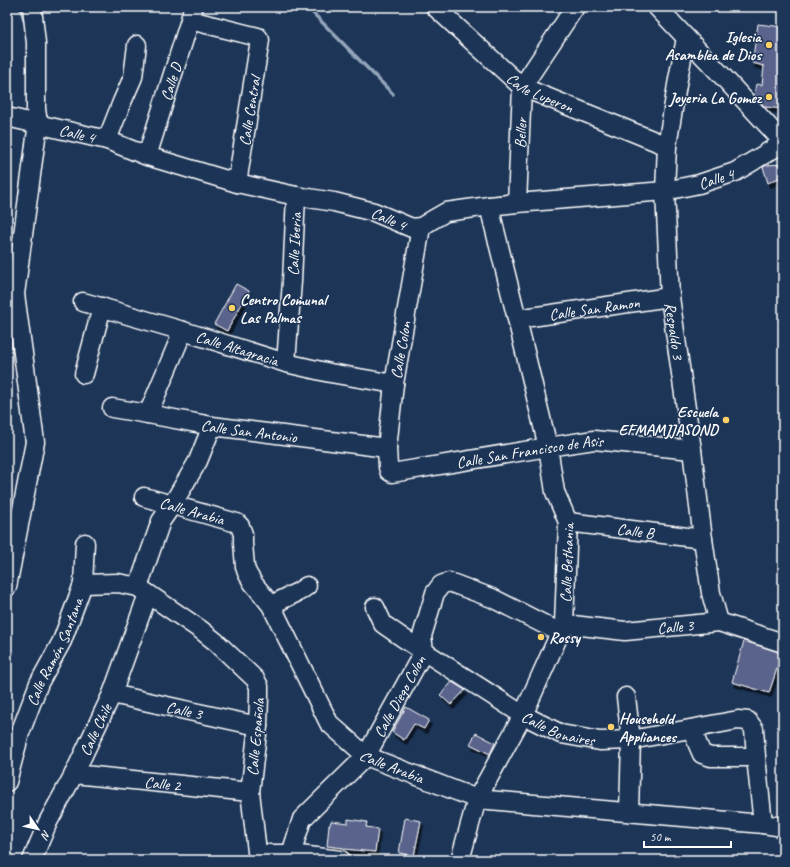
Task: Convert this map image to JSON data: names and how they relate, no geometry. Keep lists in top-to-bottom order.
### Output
{
  "streets": {
    "street": [
      "Calle D",
      "Calle Luperon",
      "Calle Central",
      "Calle 4",
      "Beller",
      "Calle Iberia",
      "Calle San Ramon",
      "Respaldo 3",
      "Calle Altagracia",
      "Calle Colon",
      "Calle San Antonio",
      "Calle San Francisco de Asis",
      "Calle Arabia",
      "Calle B",
      "Calle Bethania",
      "Calle 3",
      "Calle Ramón Santana",
      "Calle Diego Colon",
      "Calle Bonaires",
      "Calle Chile",
      "Calle Española",
      "Calle 2"
    ]
  },
  "crossings": [
    ["Calle D", "Calle Central"],
    ["Calle D", "Calle 4"],
    ["Calle Luperon", "Beller"],
    ["Calle Luperon", "Respaldo 3"],
    ["Calle Central", "Calle 4"],
    ["Calle 4", "Beller"],
    ["Calle 4", "Calle Iberia"],
    ["Calle 4", "Respaldo 3"],
    ["Calle 4", "Calle Colon"],
    ["Calle 4", "Calle Bethania"],
    ["Calle Iberia", "Calle Altagracia"],
    ["Calle San Ramon", "Respaldo 3"],
    ["Calle San Ramon", "Calle Bethania"],
    ["Respaldo 3", "Calle San Francisco de Asis"],
    ["Respaldo 3", "Calle B"],
    ["Respaldo 3", "Calle 3"],
    ["Calle Altagracia", "Calle Colon"],
    ["Calle Colon", "Calle San Antonio"],
    ["Calle Colon", "Calle San Francisco de Asis"],
    ["Calle San Antonio", "Calle Chile"],
    ["Calle San Francisco de Asis", "Calle Bethania"],
    ["Calle Arabia", "Calle Bethania"],
    ["Calle Arabia", "Calle Diego Colon"],
    ["Calle Arabia", "Calle Bonaires"],
    ["Calle Arabia", "Calle Chile"],
    ["Calle B", "Calle Bethania"],
    ["Calle Bethania", "Calle 3"],
    ["Calle Bethania", "Calle Diego Colon"],
    ["Calle Bethania", "Calle Bonaires"],
    ["Calle 3", "Calle Diego Colon"],
    ["Calle 3", "Calle Chile"],
    ["Calle 3", "Calle Española"],
    ["Calle Diego Colon", "Calle Bonaires"],
    ["Calle Chile", "Calle Española"],
    ["Calle Chile", "Calle 2"],
    ["Calle Española", "Calle 2"]
  ],
  "places": [
    "Iglesia Asamblea de Dios",
    "Joyeria La Gomez",
    "Centro Comunal Las Palmas",
    "Escuela EFMAMJJASOND",
    "Rossy",
    "Household Appliances"
  ],
  "scale_bar": "50 m",
  "north": "bottom right"
}
